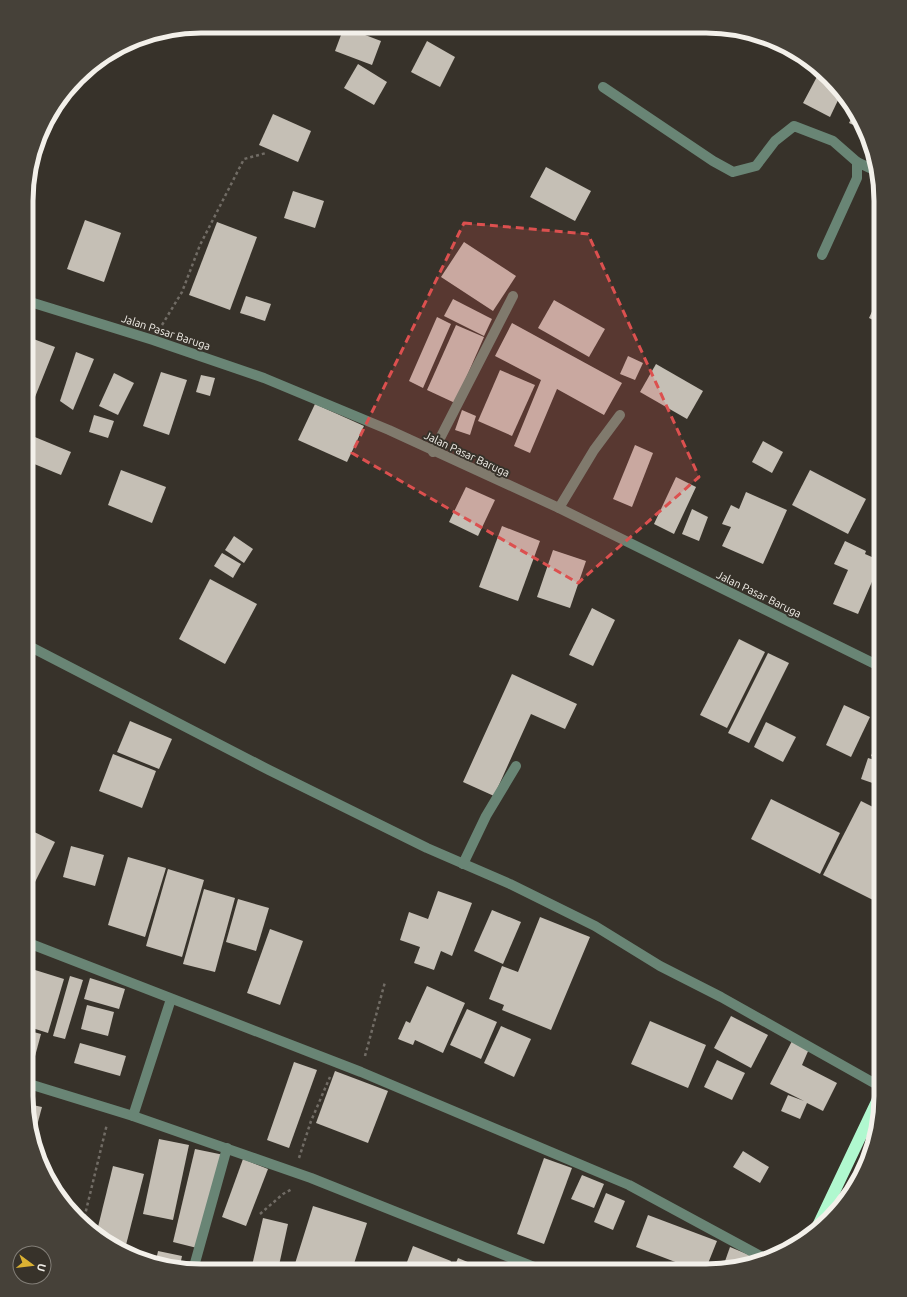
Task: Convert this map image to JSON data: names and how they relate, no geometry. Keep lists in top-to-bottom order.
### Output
{
  "streets": {
    "street": ["Jalan Pasar Baruga"]
  },
  "north": "right"
}
